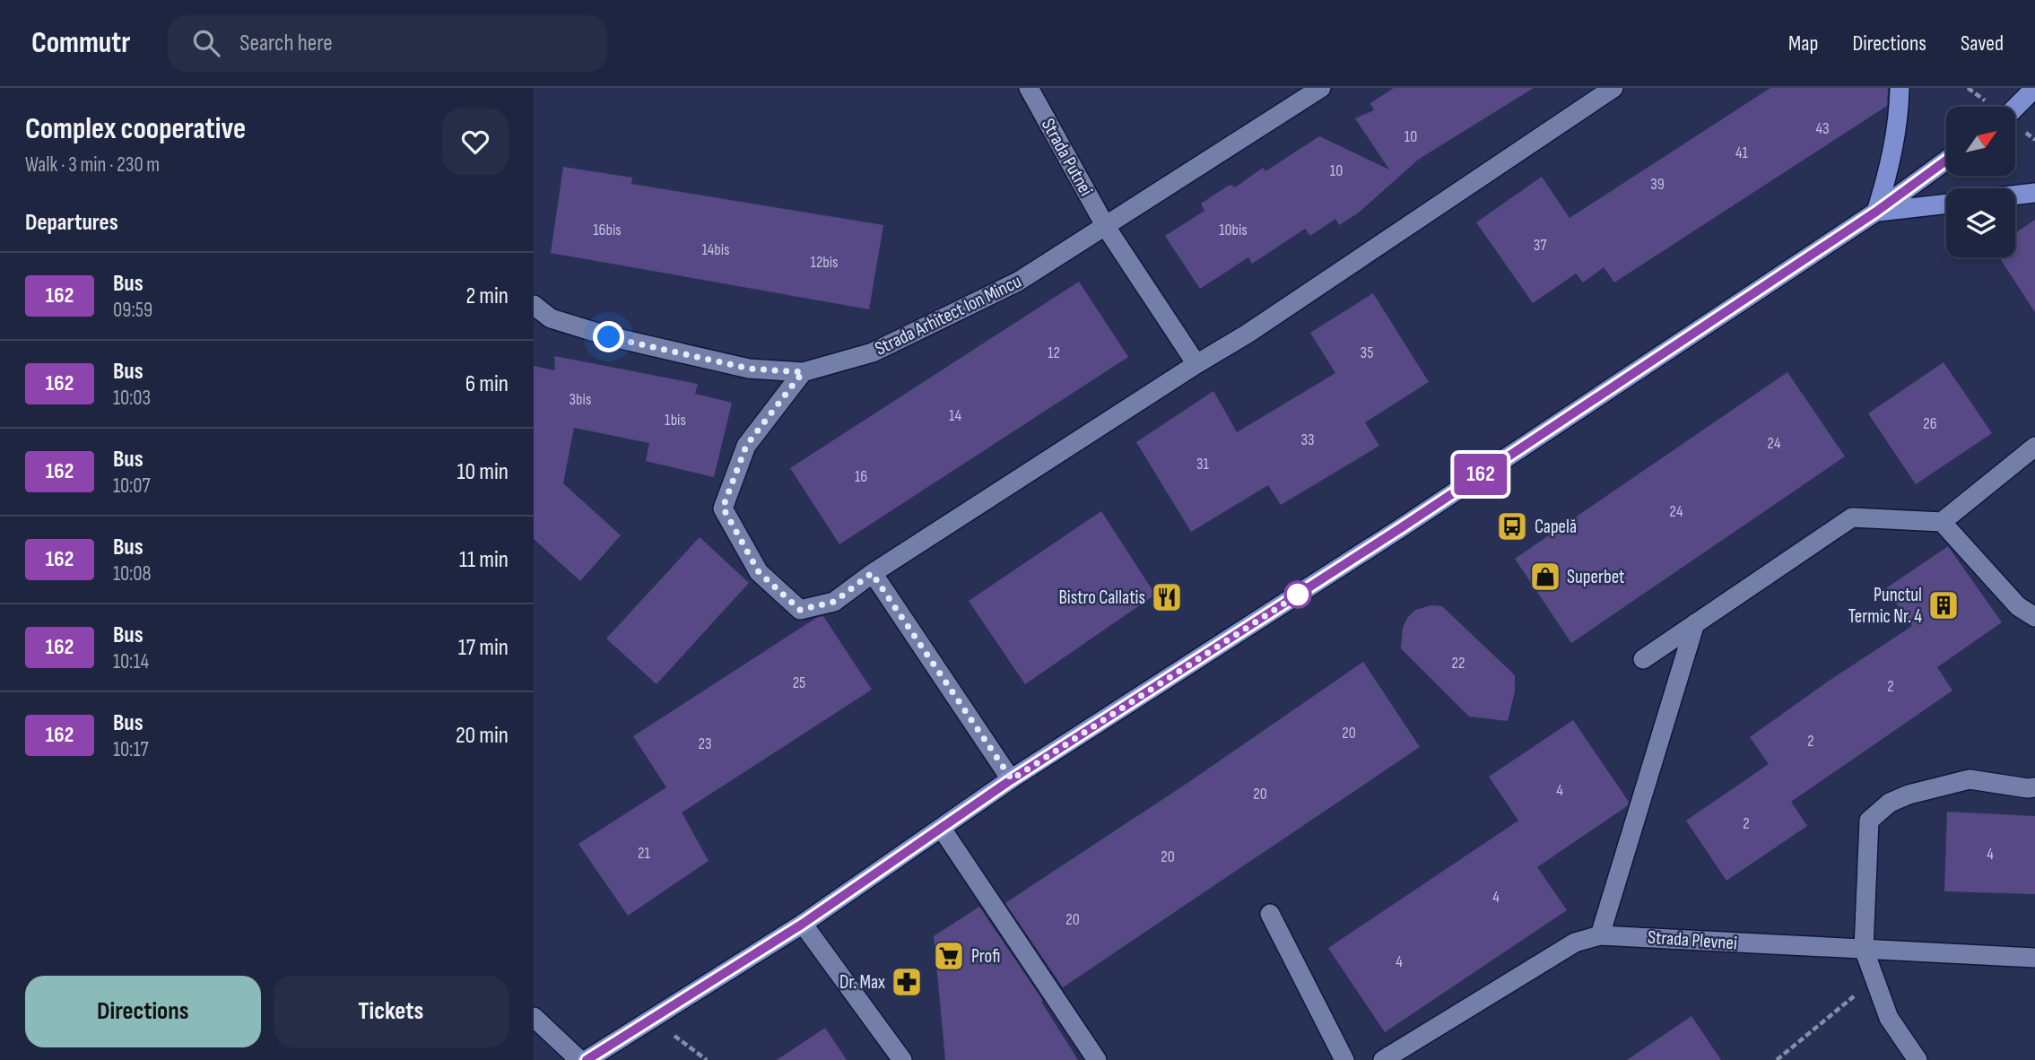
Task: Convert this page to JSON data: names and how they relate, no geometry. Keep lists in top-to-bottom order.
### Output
{
  "streets": {
    "street": ["Strada Putnei", "Strada Arhitect Ion Mincu", "Strada Plevnei"]
  },
  "crossings": [
    ["Strada Putnei", "Strada Arhitect Ion Mincu"]
  ],
  "places": {
    "bus stop": ["Capelă"],
    "shop": ["Superbet"],
    "restaurant": ["Bistro Callatis"],
    "building": ["Punctul Termic Nr. 4"],
    "supermarket": ["Profi"],
    "pharmacy": ["Dr. Max"]
  },
  "lines": ["bus line 162"],
  "house_numbers": [
    "43",
    "10",
    "41",
    "10",
    "39",
    "16bis",
    "10bis",
    "37",
    "14bis",
    "12bis",
    "12",
    "35",
    "3bis",
    "14",
    "1bis",
    "26",
    "33",
    "24",
    "31",
    "16",
    "24",
    "22",
    "25",
    "2",
    "20",
    "2",
    "23",
    "4",
    "20",
    "2",
    "21",
    "4",
    "20",
    "4",
    "20",
    "4"
  ],
  "north": "top right",
  "page": {
    "header": "Commutr",
    "search": "Search here",
    "nav": ["Map", "Directions", "Saved"],
    "heading": [
      ["Complex cooperative", "Walk · 3 min · 230 m"],
      "Departures"
    ],
    "on_map": "162",
    "list": [
      {
        "mark": "162",
        "name": "Bus",
        "note": "09:59",
        "value": "2 min"
      },
      {
        "mark": "162",
        "name": "Bus",
        "note": "10:03",
        "value": "6 min"
      },
      {
        "mark": "162",
        "name": "Bus",
        "note": "10:07",
        "value": "10 min"
      },
      {
        "mark": "162",
        "name": "Bus",
        "note": "10:08",
        "value": "11 min"
      },
      {
        "mark": "162",
        "name": "Bus",
        "note": "10:14",
        "value": "17 min"
      },
      {
        "mark": "162",
        "name": "Bus",
        "note": "10:17",
        "value": "20 min"
      }
    ],
    "buttons": ["Directions", "Tickets"]
  }
}
